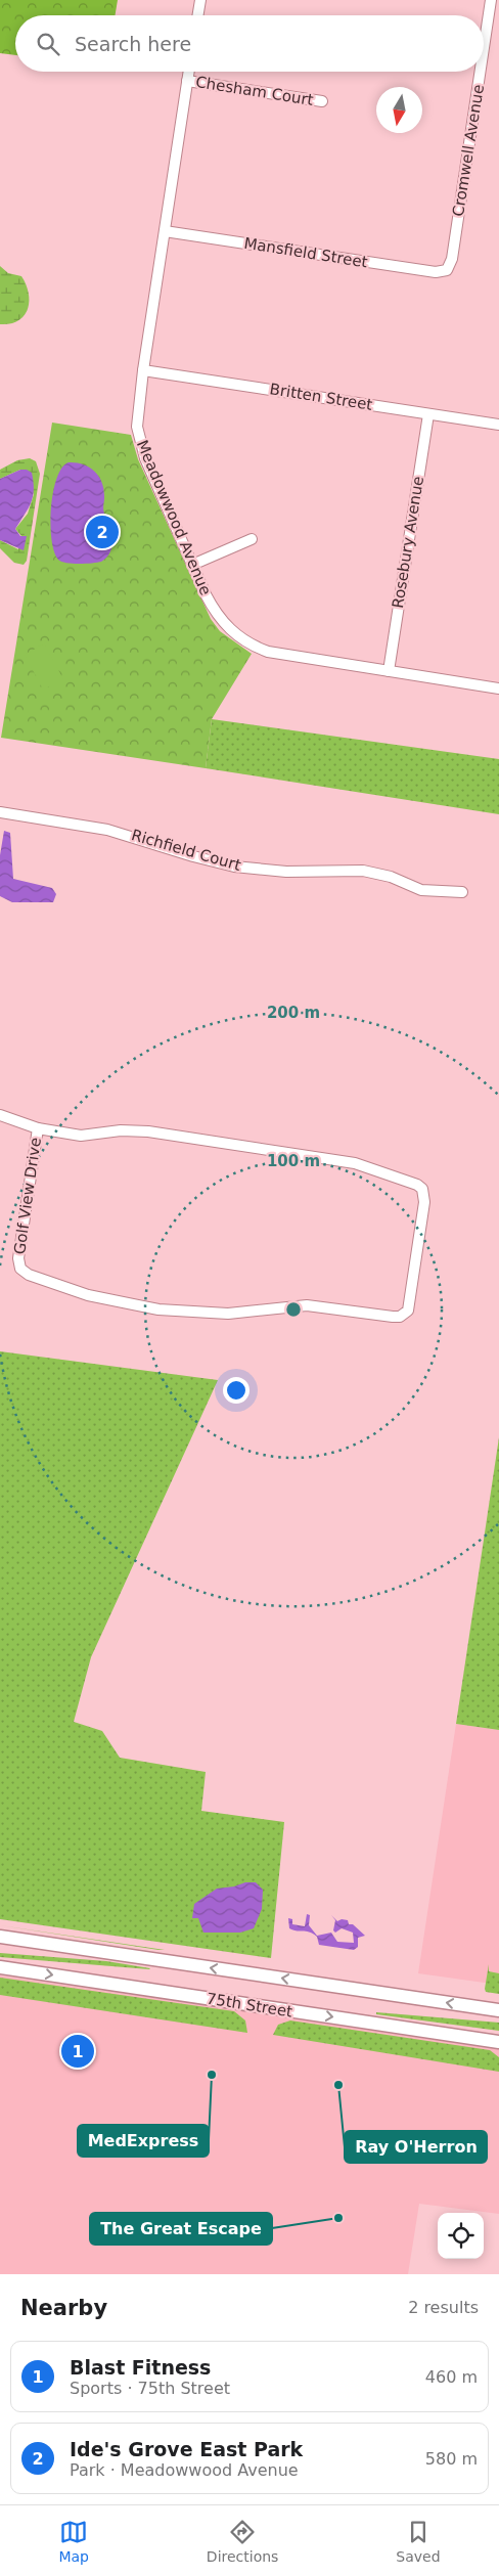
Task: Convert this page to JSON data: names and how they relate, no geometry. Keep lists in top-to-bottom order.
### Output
{
  "streets": {
    "main road": ["75th Street"],
    "street": [
      "Chesham Court",
      "Cromwell Avenue",
      "Mansfield Street",
      "Britten Street",
      "Meadowwood Avenue",
      "Rosebury Avenue",
      "Richfield Court",
      "Golf View Drive"
    ]
  },
  "crossings": [
    ["Chesham Court", "Meadowwood Avenue"],
    ["Cromwell Avenue", "Mansfield Street"],
    ["Mansfield Street", "Meadowwood Avenue"],
    ["Britten Street", "Meadowwood Avenue"],
    ["Britten Street", "Rosebury Avenue"],
    ["Meadowwood Avenue", "Rosebury Avenue"]
  ],
  "places": ["MedExpress", "Ray O'Herron", "The Great Escape"],
  "north": "bottom",
  "page": {
    "search": "Search here",
    "pins": ["2", "1"],
    "heading": ["Nearby", "2 results"],
    "list": [
      {
        "mark": "1",
        "name": "Blast Fitness",
        "note": "Sports · 75th Street",
        "value": "460 m"
      },
      {
        "mark": "2",
        "name": "Ide's Grove East Park",
        "note": "Park · Meadowwood Avenue",
        "value": "580 m"
      }
    ],
    "nav": ["Map", "Directions", "Saved"]
  },
  "rings": ["200 m", "100 m"]
}
